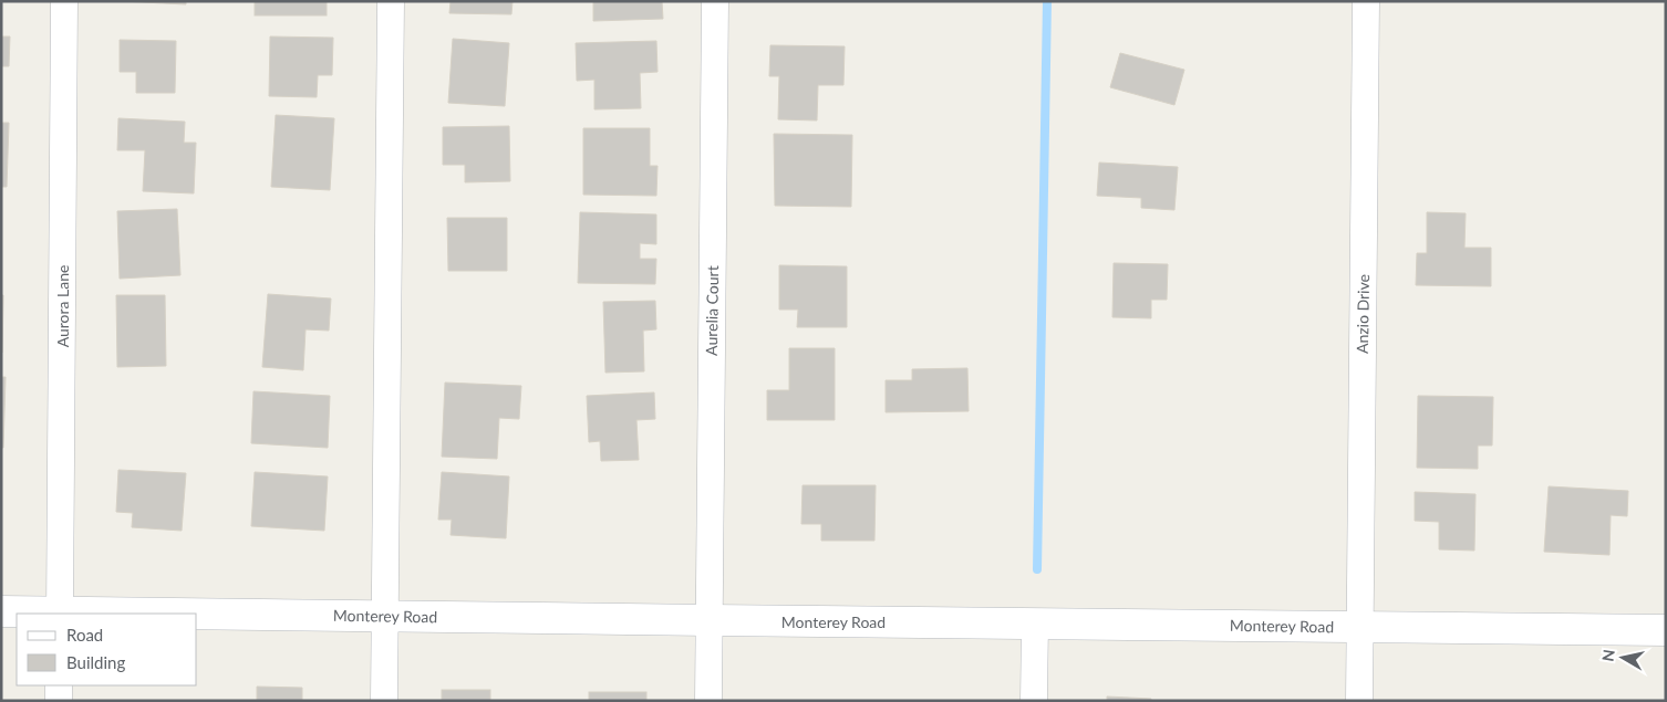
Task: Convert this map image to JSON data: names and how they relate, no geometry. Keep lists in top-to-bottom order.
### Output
{
  "streets": {
    "street": [
      "Aurora Lane",
      "Aurelia Court",
      "Anzio Drive",
      "Monterey Road"
    ]
  },
  "crossings": [
    ["Aurora Lane", "Monterey Road"],
    ["Aurelia Court", "Monterey Road"],
    ["Anzio Drive", "Monterey Road"]
  ],
  "legend": ["Road", "Building"],
  "north": "left"
}
